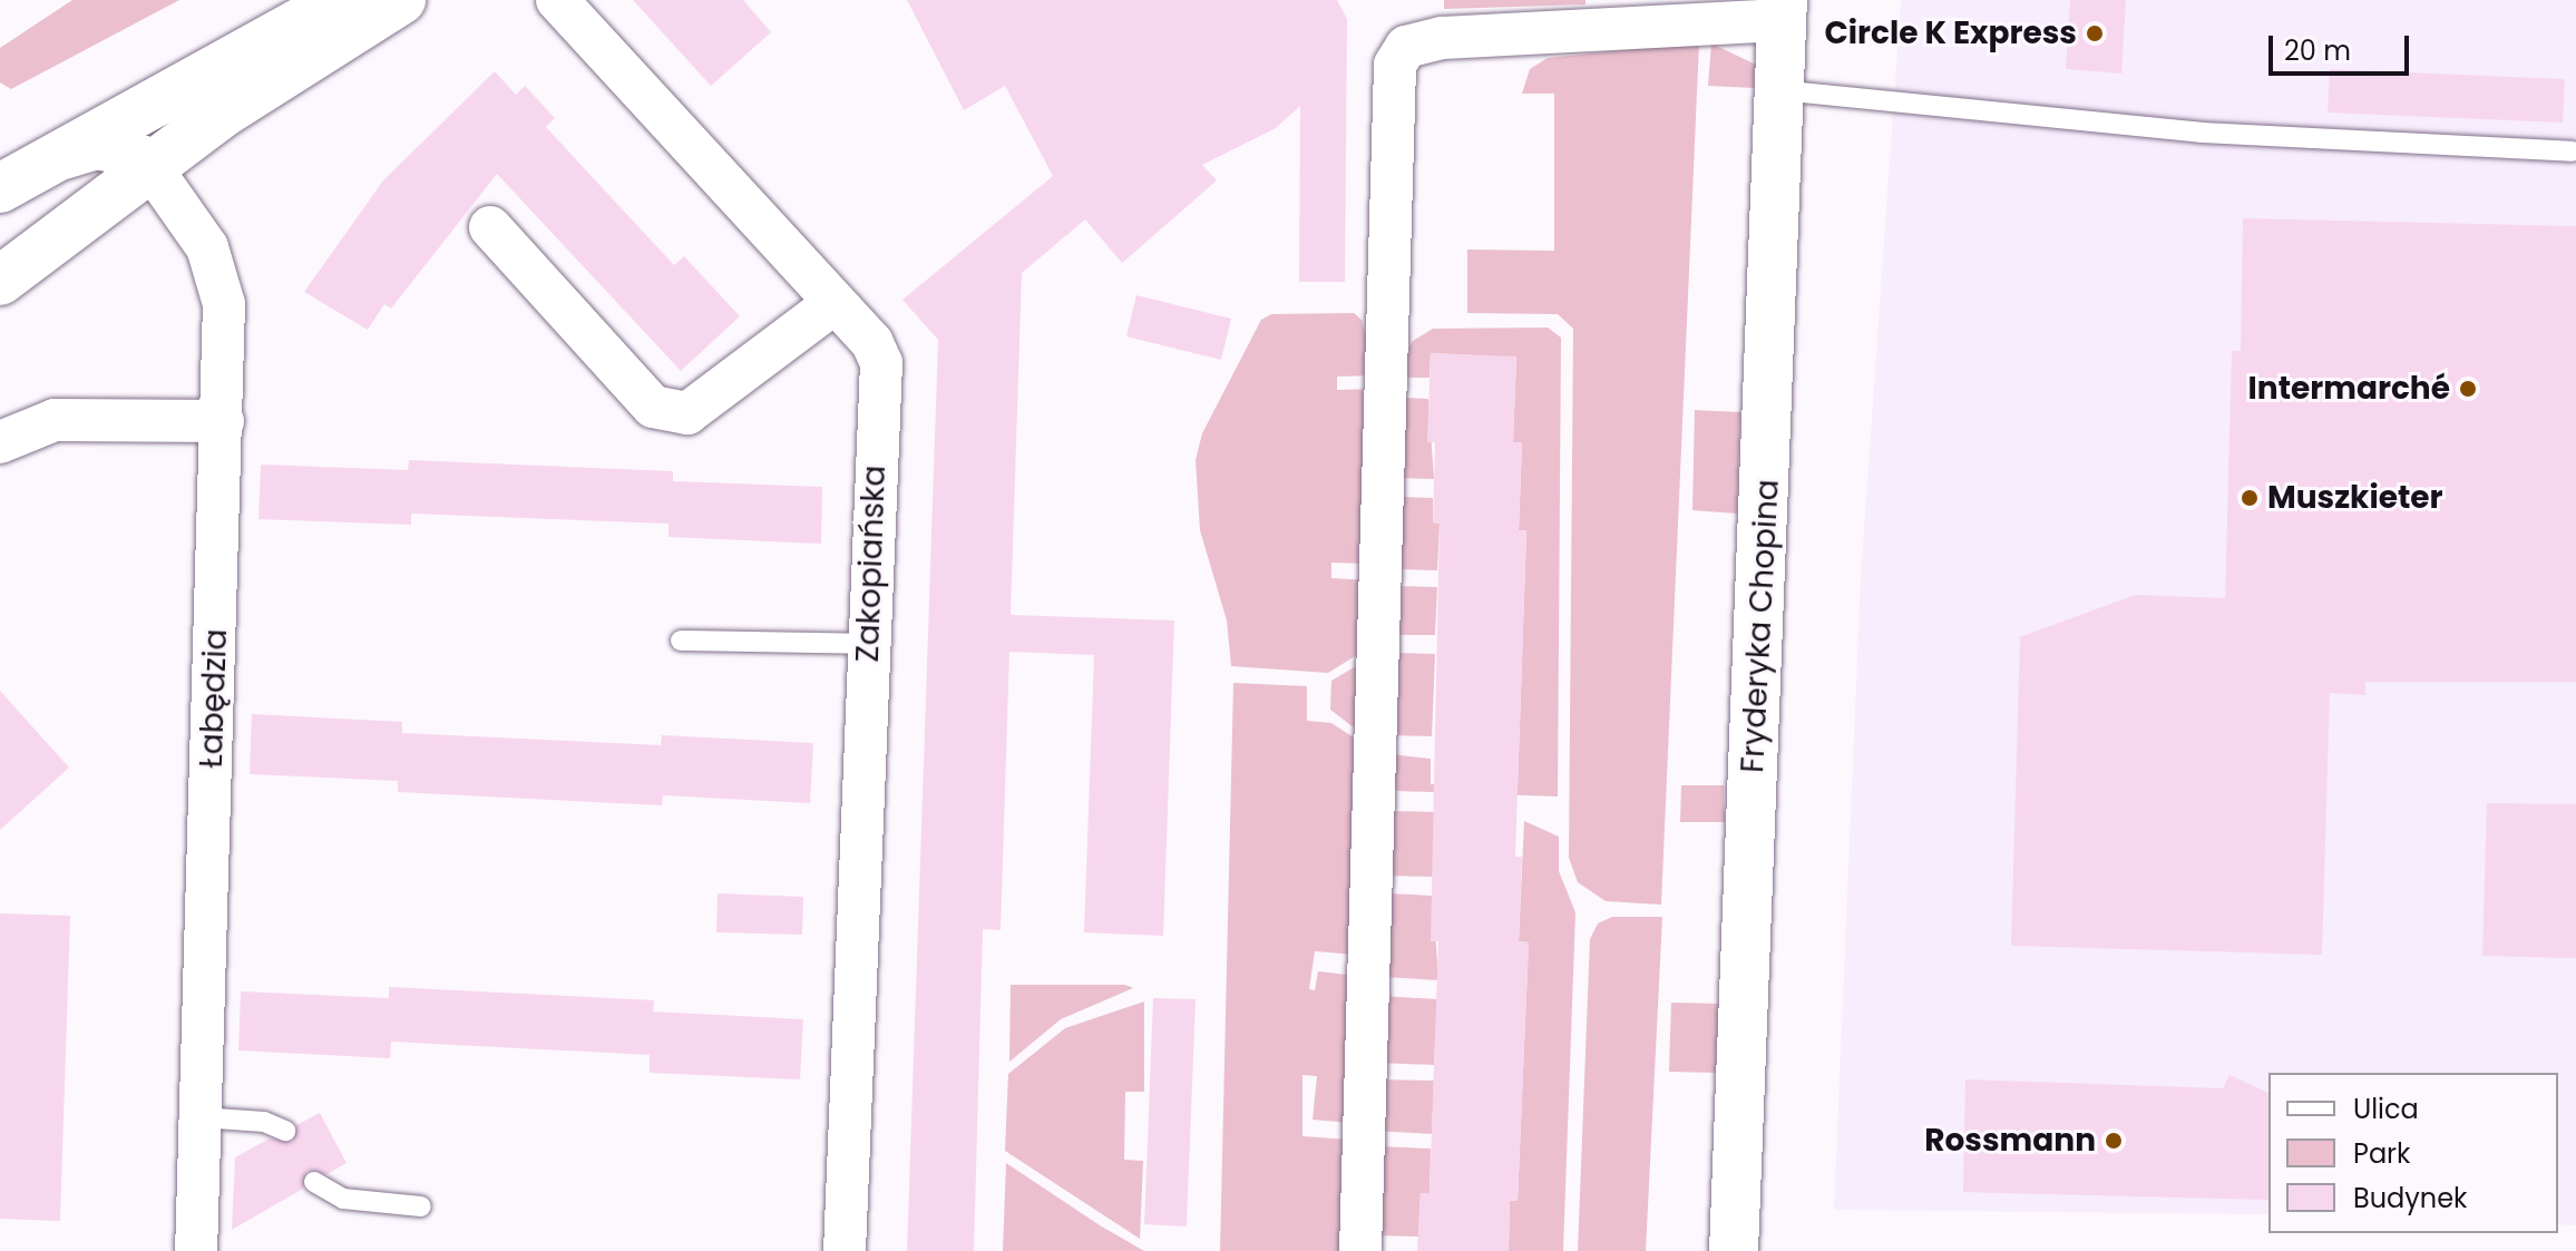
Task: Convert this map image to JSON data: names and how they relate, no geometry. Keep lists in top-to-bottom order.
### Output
{
  "streets": {
    "street": ["Zakopiańska", "Fryderyka Chopina", "Łabędzia"]
  },
  "places": [
    "Circle K Express",
    "Intermarché",
    "Muszkieter",
    "Rossmann"
  ],
  "legend": ["Ulica", "Park", "Budynek"],
  "scale_bar": "20 m"
}
